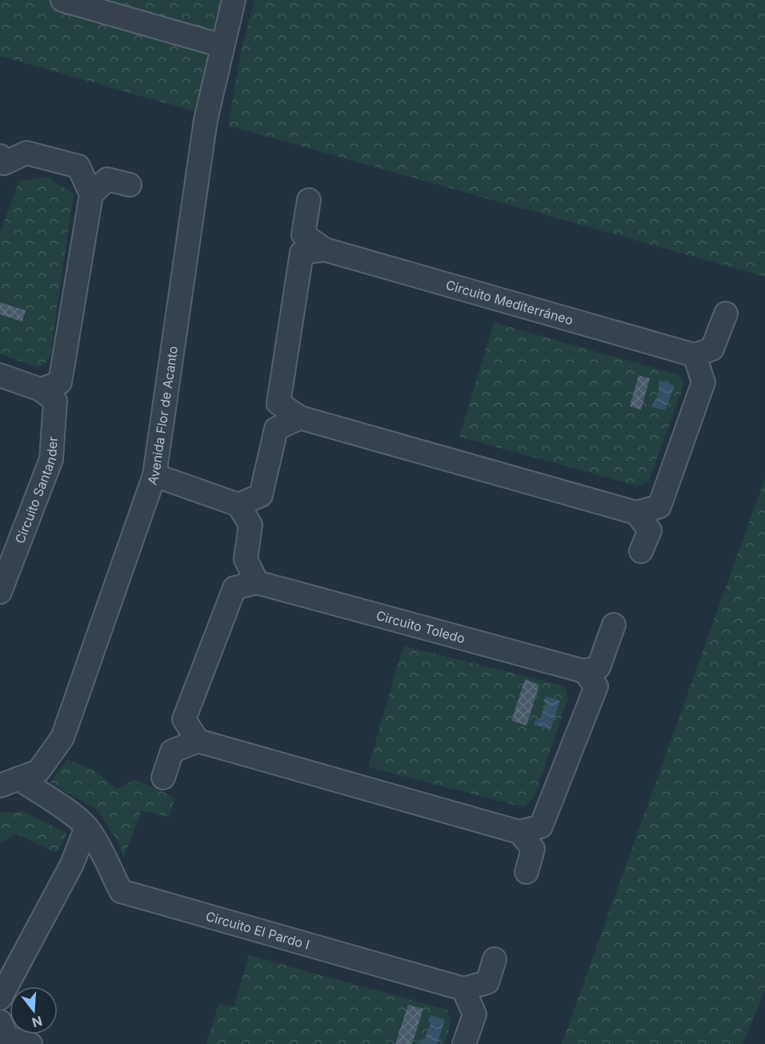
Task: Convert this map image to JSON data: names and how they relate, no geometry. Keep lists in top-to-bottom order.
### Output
{
  "streets": {
    "street": [
      "Circuito Mediterráneo",
      "Avenida Flor de Acanto",
      "Circuito Santander",
      "Circuito Toledo",
      "Circuito El Pardo I"
    ]
  },
  "crossings": [
    ["Avenida Flor de Acanto", "Circuito El Pardo I"]
  ],
  "north": "bottom"
}
